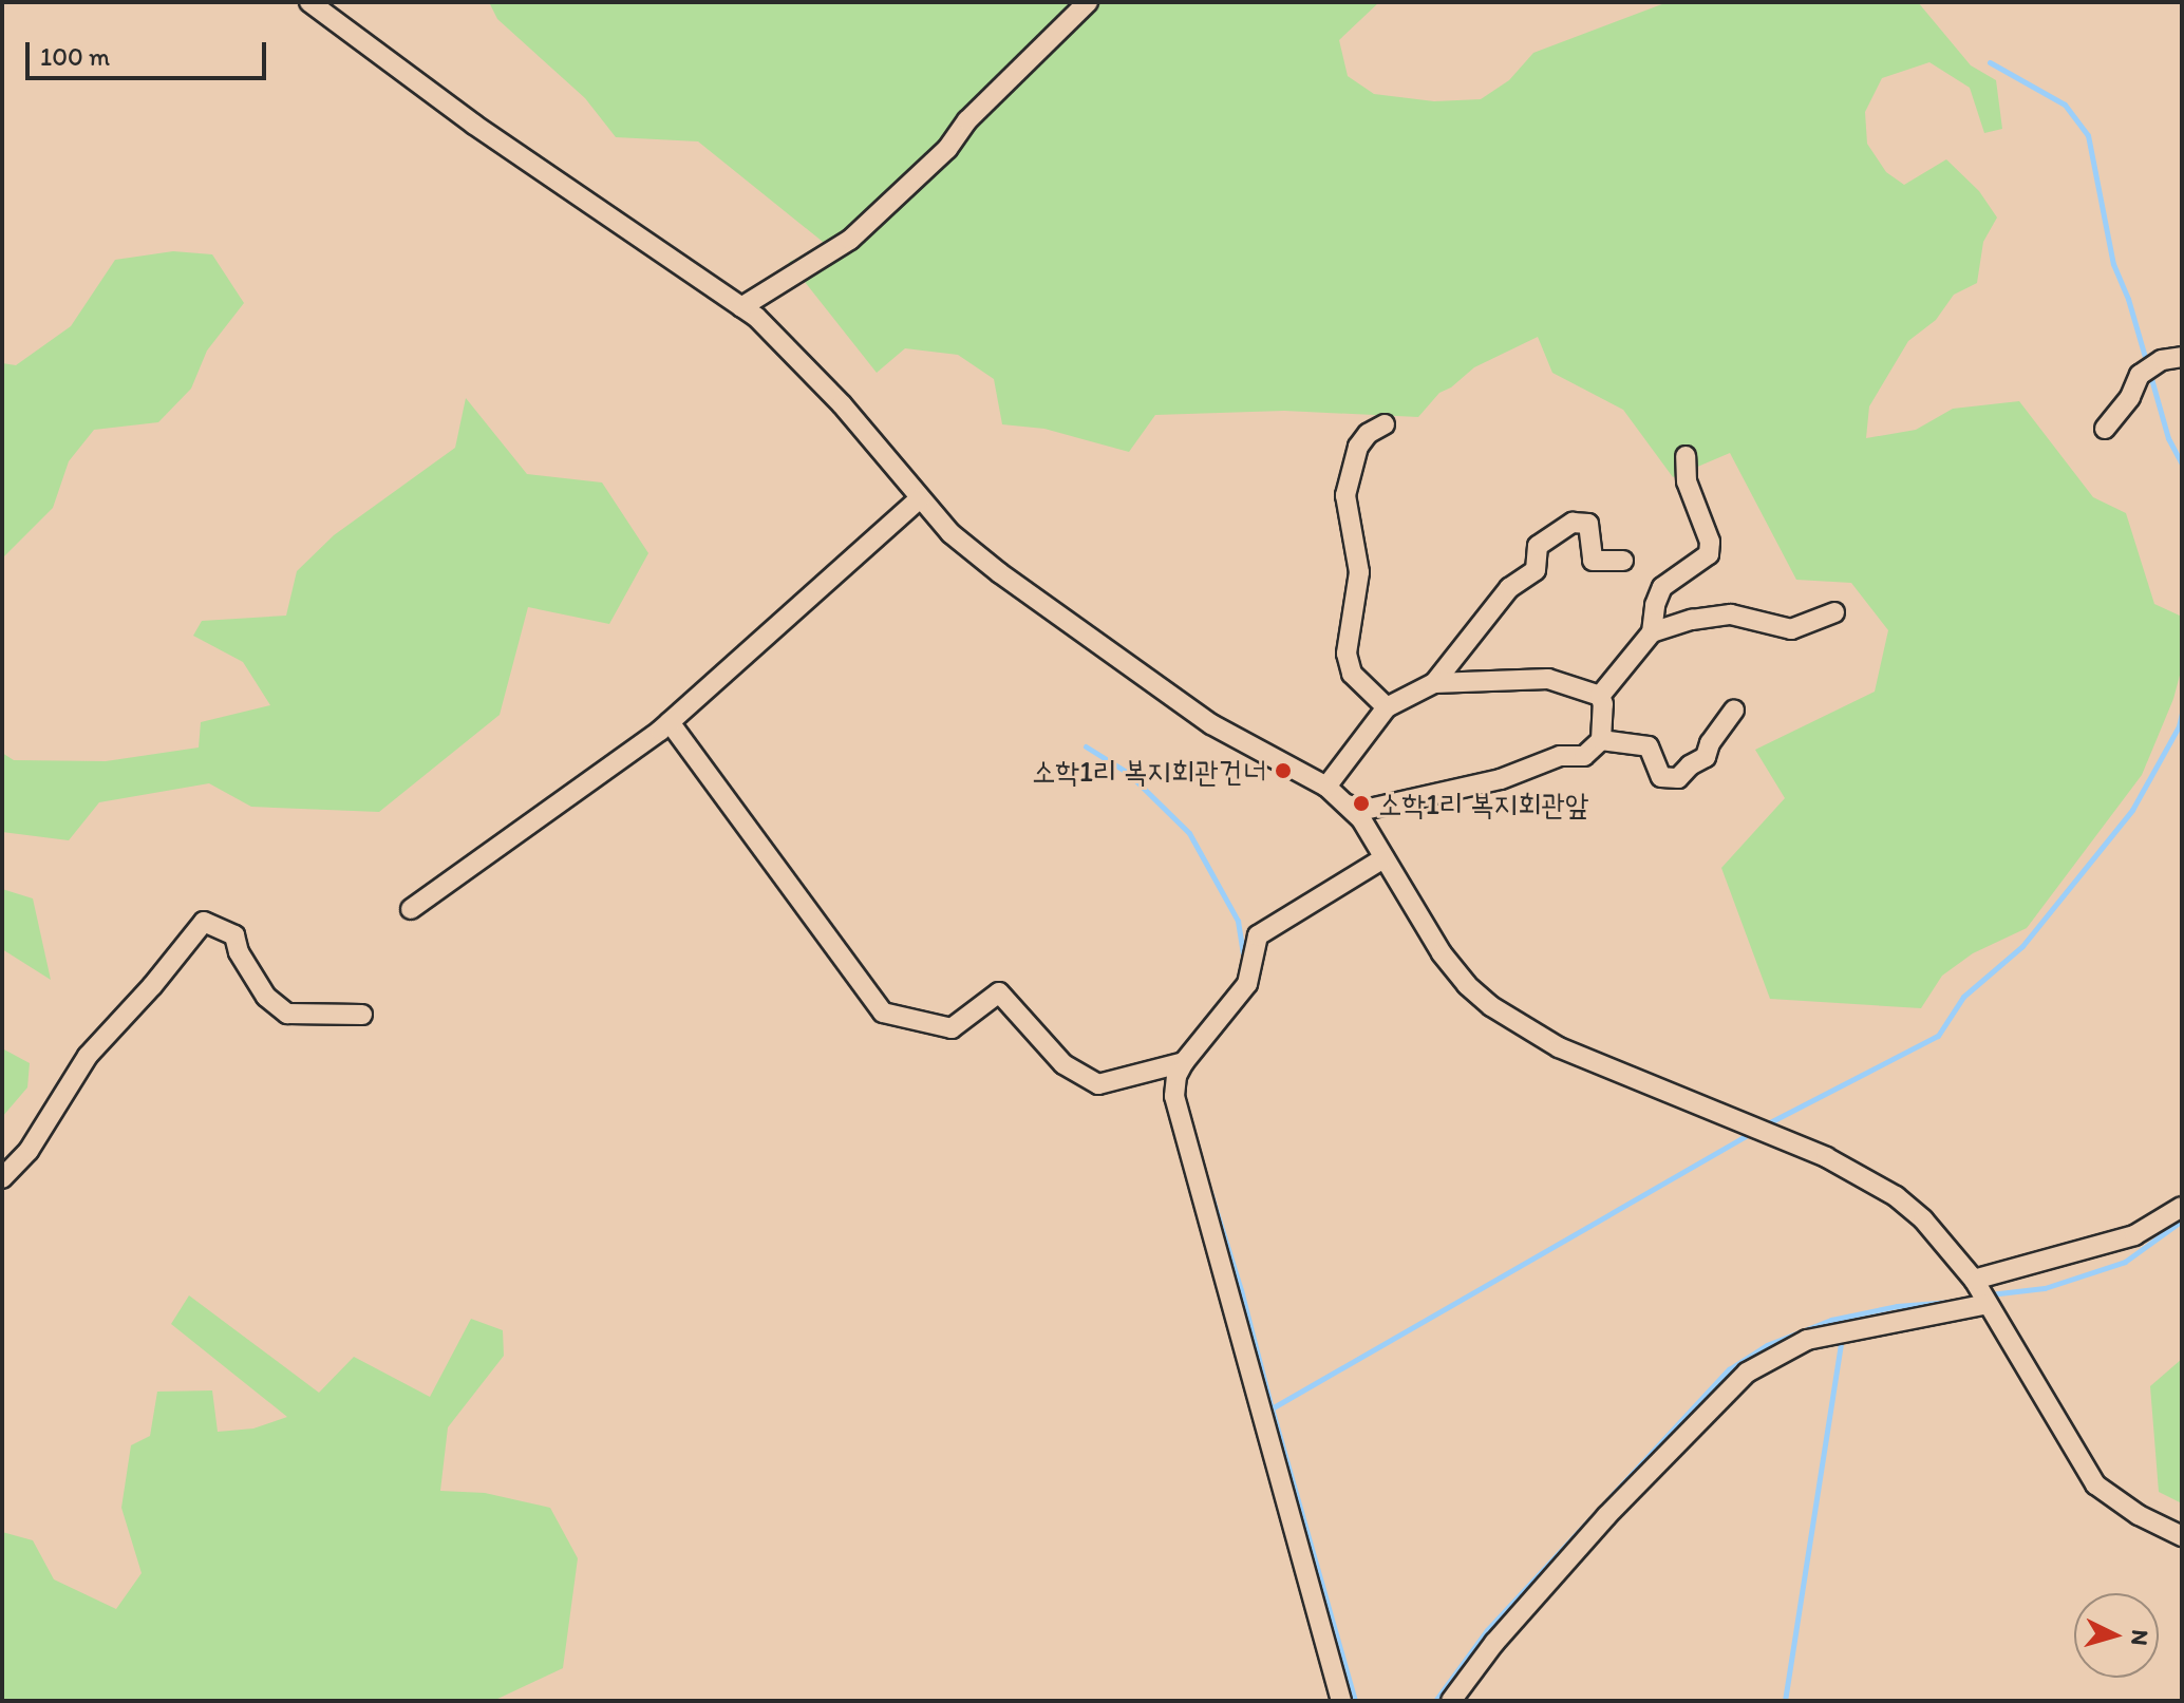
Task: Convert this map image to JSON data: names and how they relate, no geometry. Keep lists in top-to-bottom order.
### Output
{
  "places": ["소학1리 복지회관건너", "소학1리 복지회관앞"],
  "scale_bar": "100 m",
  "north": "right"
}
